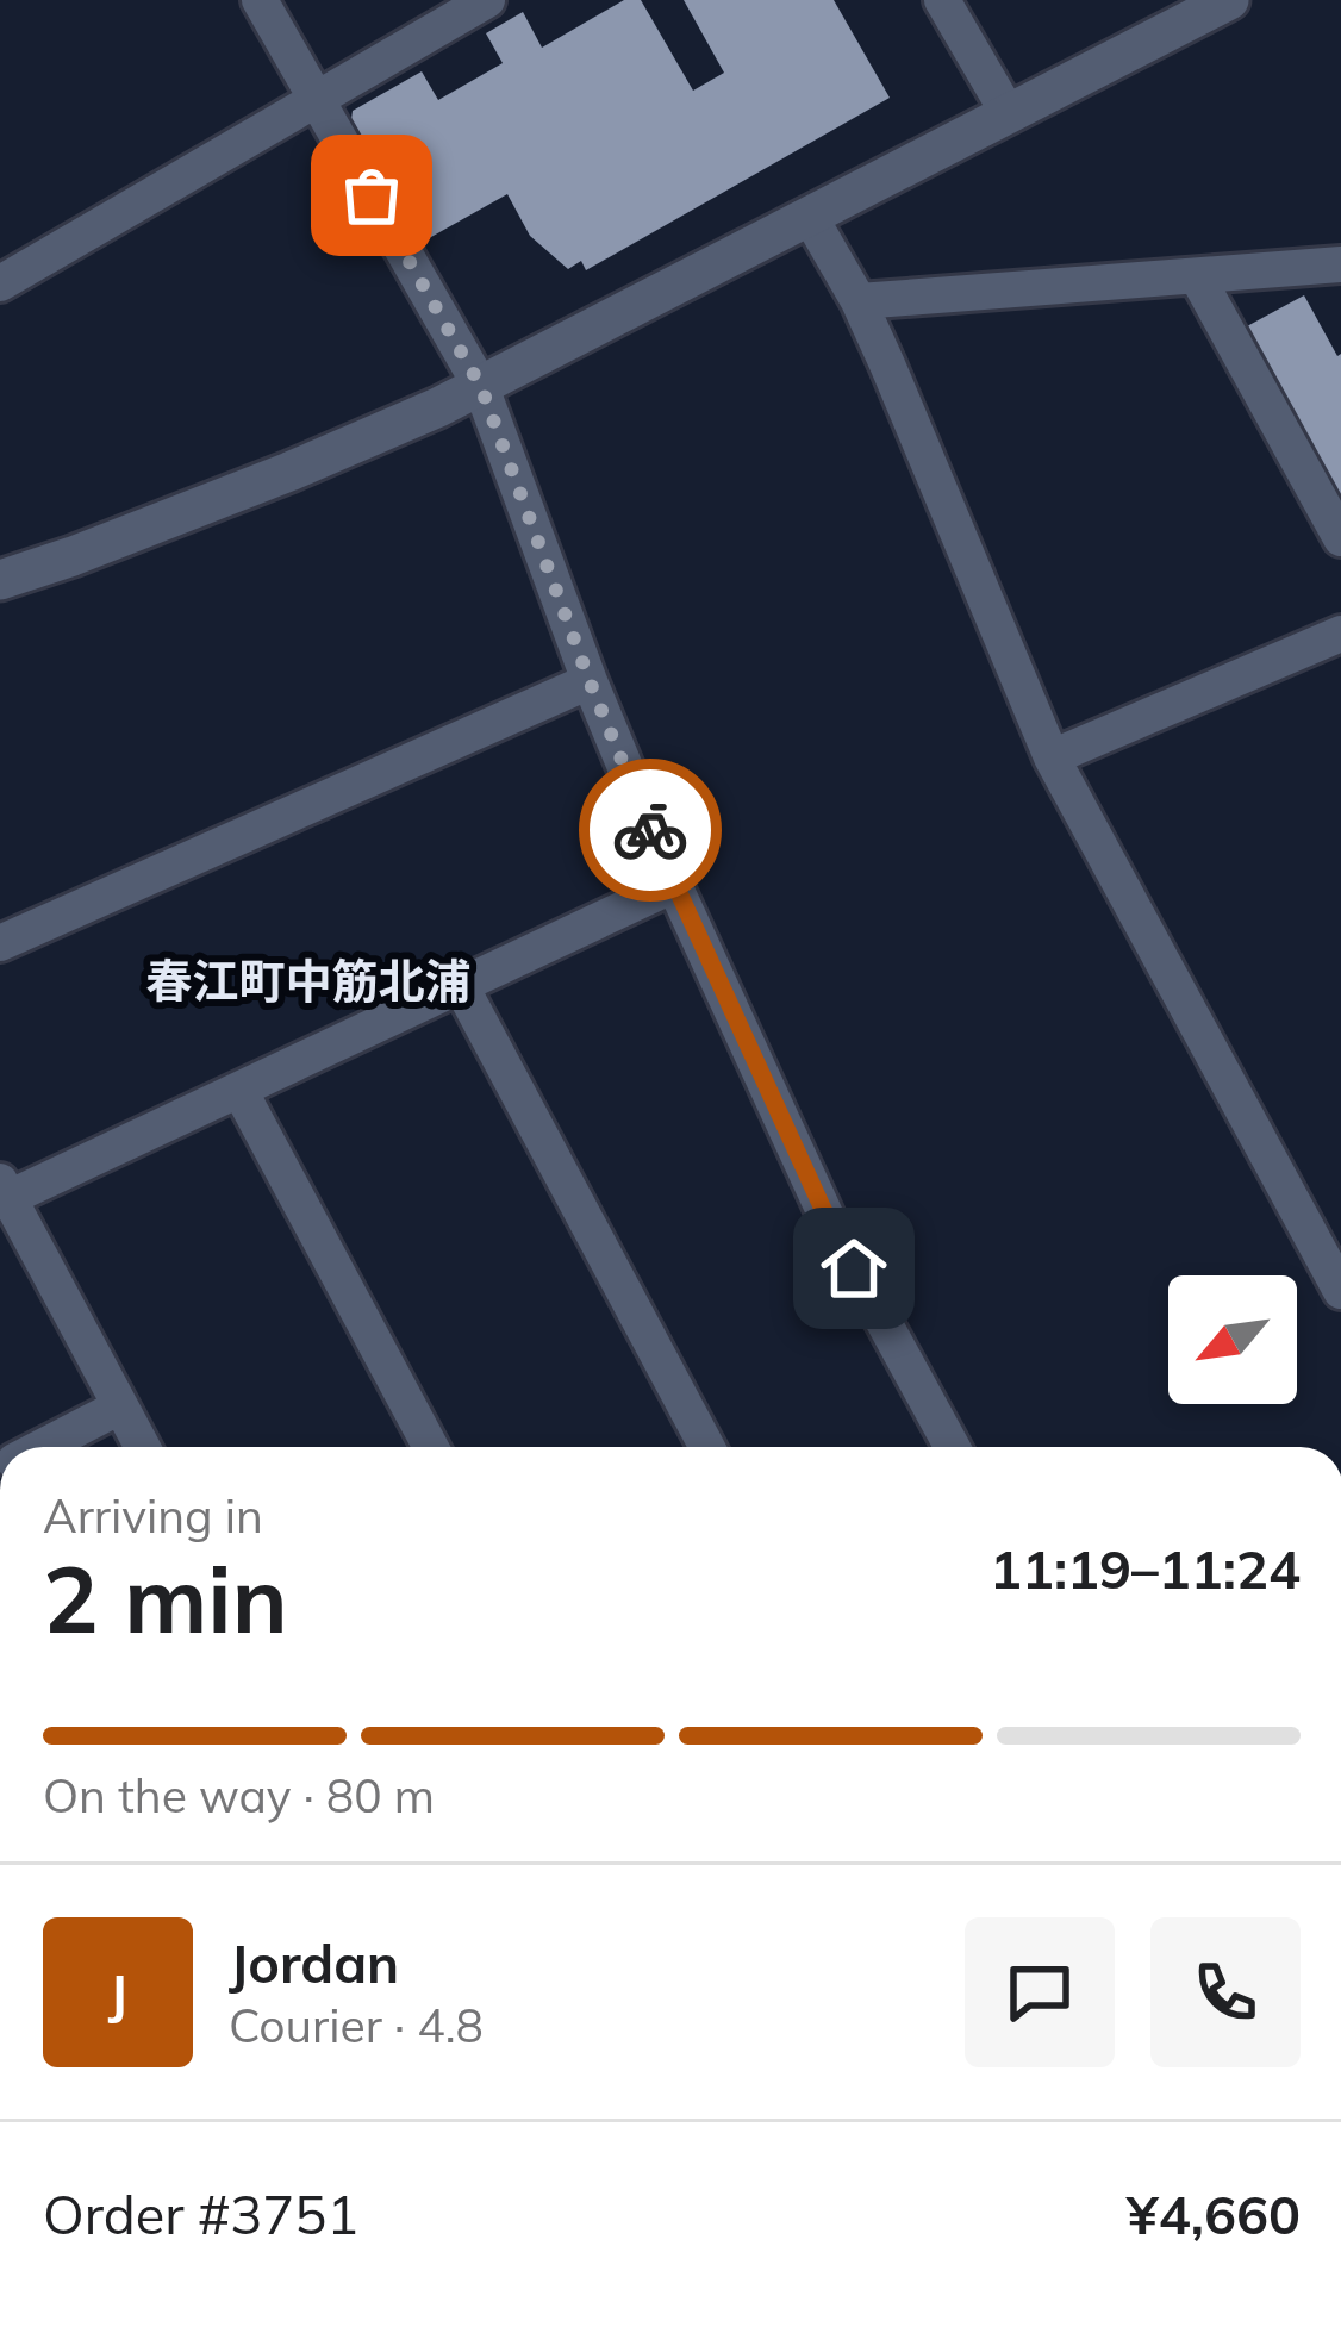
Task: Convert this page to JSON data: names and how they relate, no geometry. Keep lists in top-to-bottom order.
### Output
{
  "districts": ["春江町中筋北浦"],
  "north": "bottom left",
  "page": {
    "heading": ["2 min", "Arriving in", "11:19–11:24"],
    "panel": [
      "Jordan",
      "Courier · 4.8",
      "Order #3751",
      "¥4,660"
    ],
    "bar": "On the way · 80 m",
    "round": "J"
  }
}
